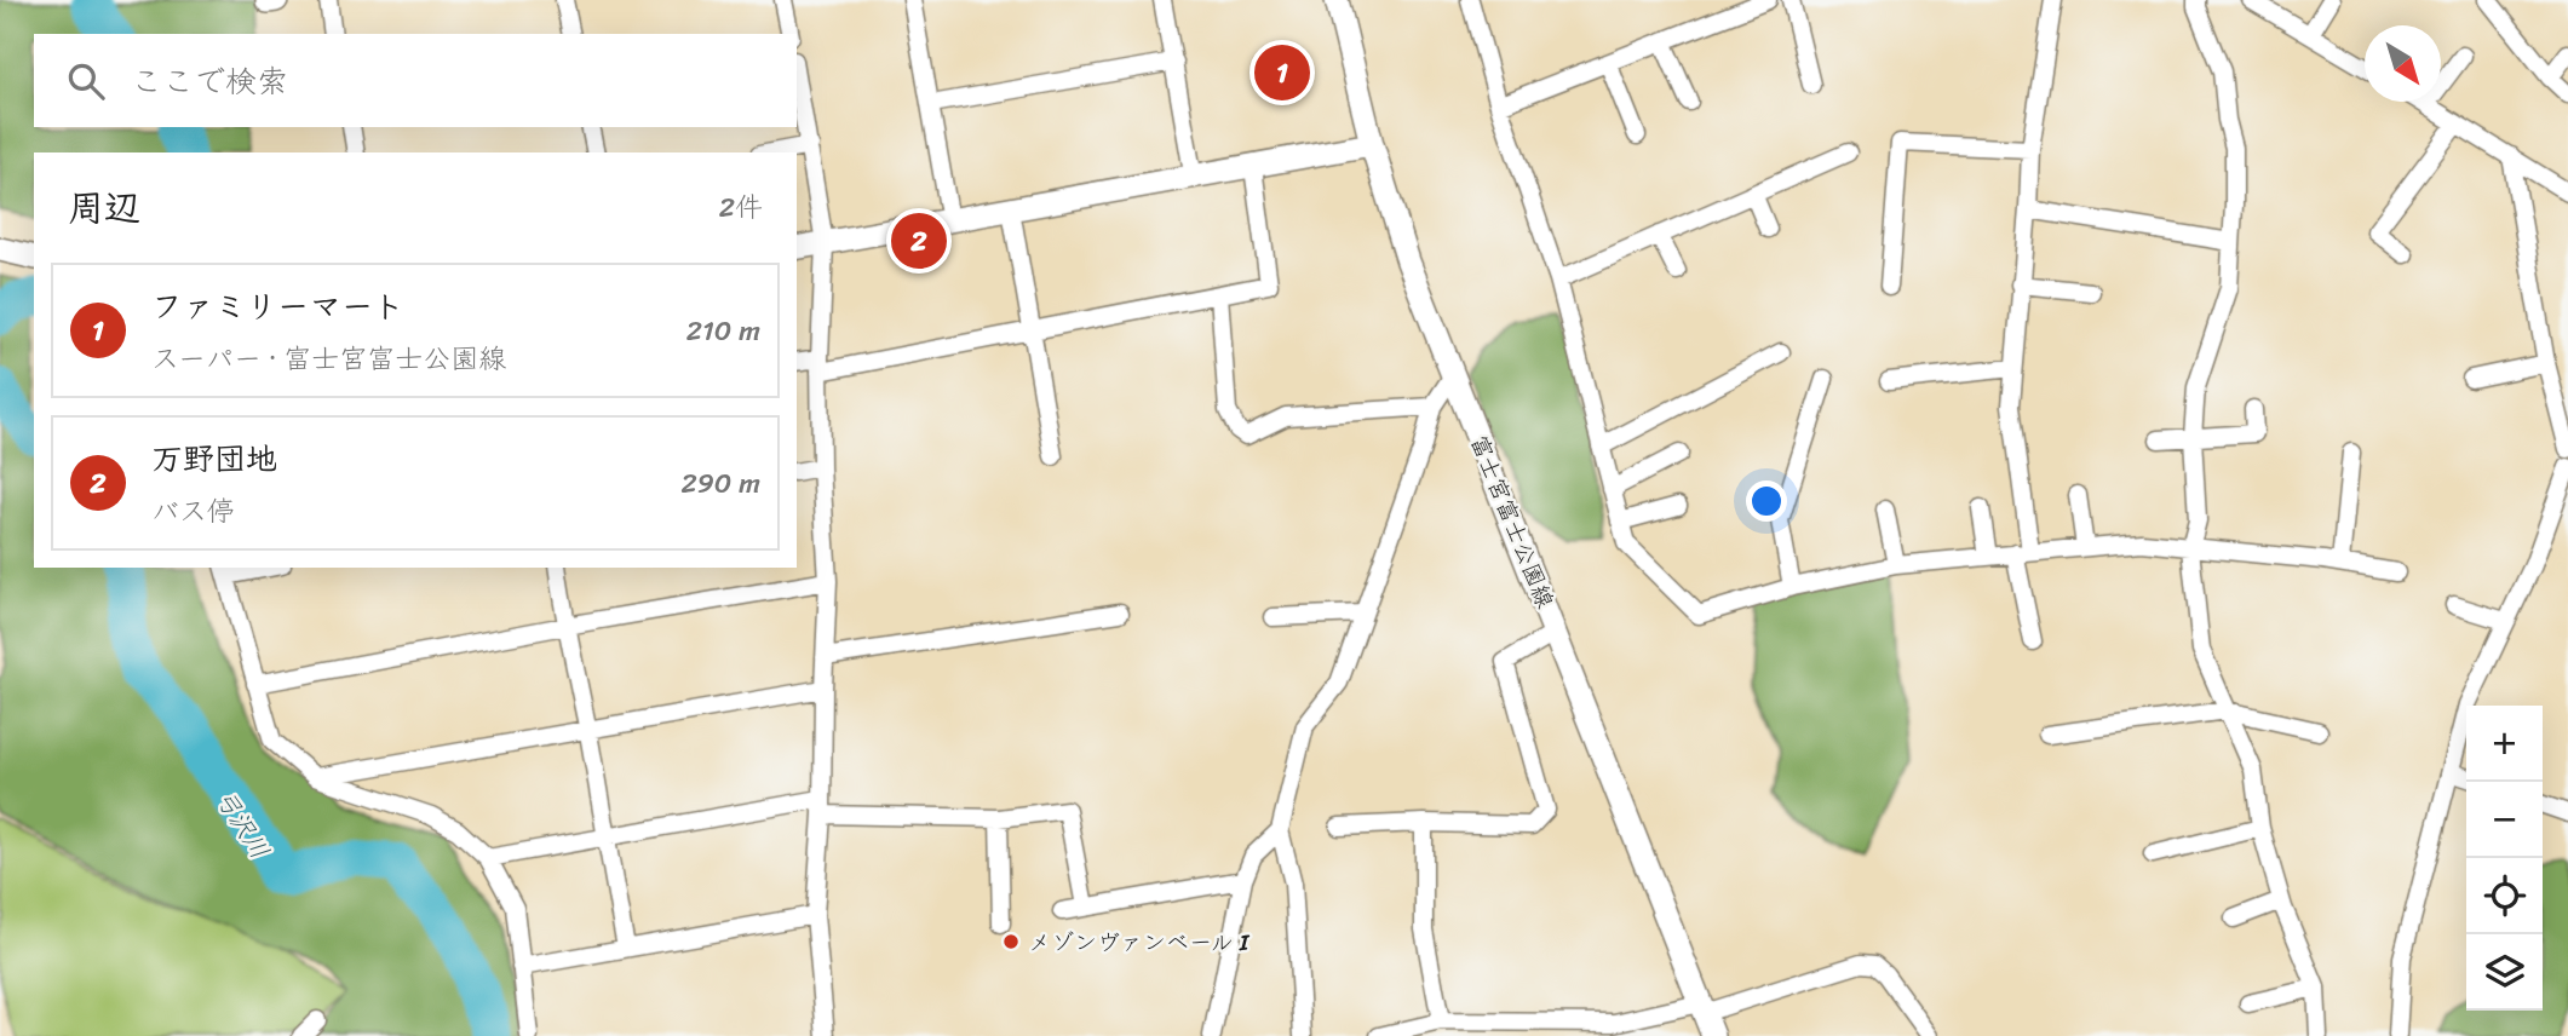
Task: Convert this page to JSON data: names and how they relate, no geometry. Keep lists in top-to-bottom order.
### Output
{
  "streets": {
    "main road": ["富士宮富士公園線"]
  },
  "water": ["弓沢川"],
  "places": ["メゾンヴァンベール I"],
  "north": "bottom right",
  "page": {
    "search": "ここで検索",
    "pins": ["1", "2"],
    "heading": ["周辺", "2件"],
    "list": [
      {
        "mark": "1",
        "name": "ファミリーマート",
        "note": "スーパー · 富士宮富士公園線",
        "value": "210 m"
      },
      {
        "mark": "2",
        "name": "万野団地",
        "note": "バス停",
        "value": "290 m"
      }
    ],
    "map_buttons": ["+", "−"]
  }
}
